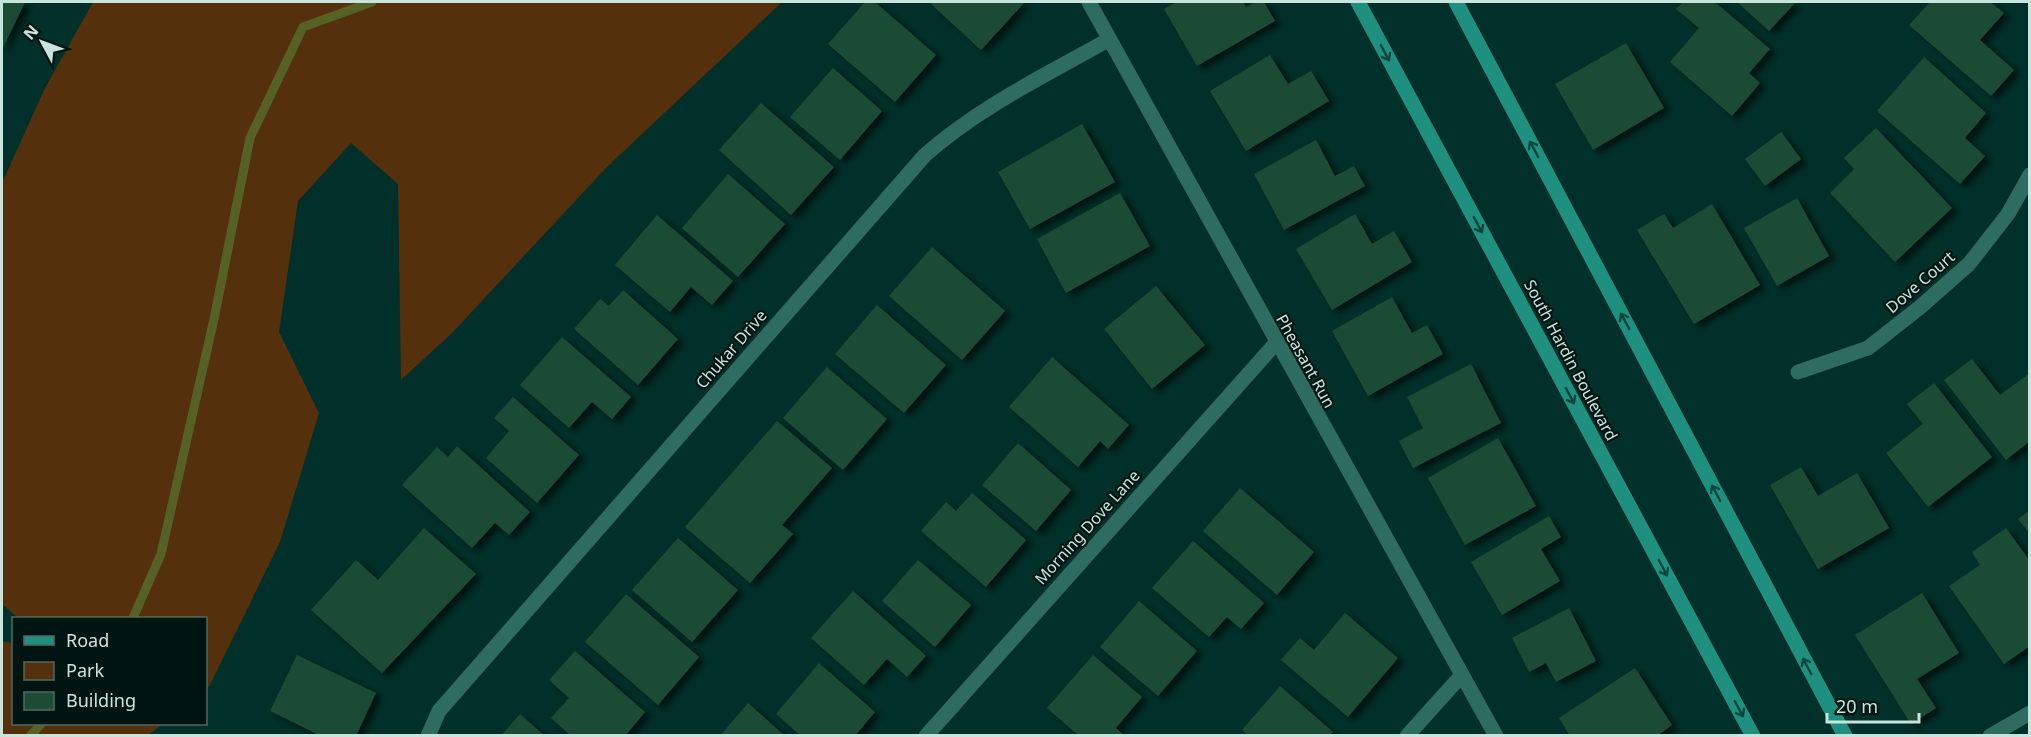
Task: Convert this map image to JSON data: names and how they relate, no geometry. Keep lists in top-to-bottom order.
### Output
{
  "streets": {
    "main road": ["South Hardin Boulevard"],
    "street": [
      "Dove Court",
      "Chukar Drive",
      "Pheasant Run",
      "Morning Dove Lane"
    ]
  },
  "crossings": [
    ["Chukar Drive", "Pheasant Run"],
    ["Pheasant Run", "Morning Dove Lane"]
  ],
  "legend": ["Road", "Park", "Building"],
  "scale_bar": "20 m",
  "north": "top left"
}
